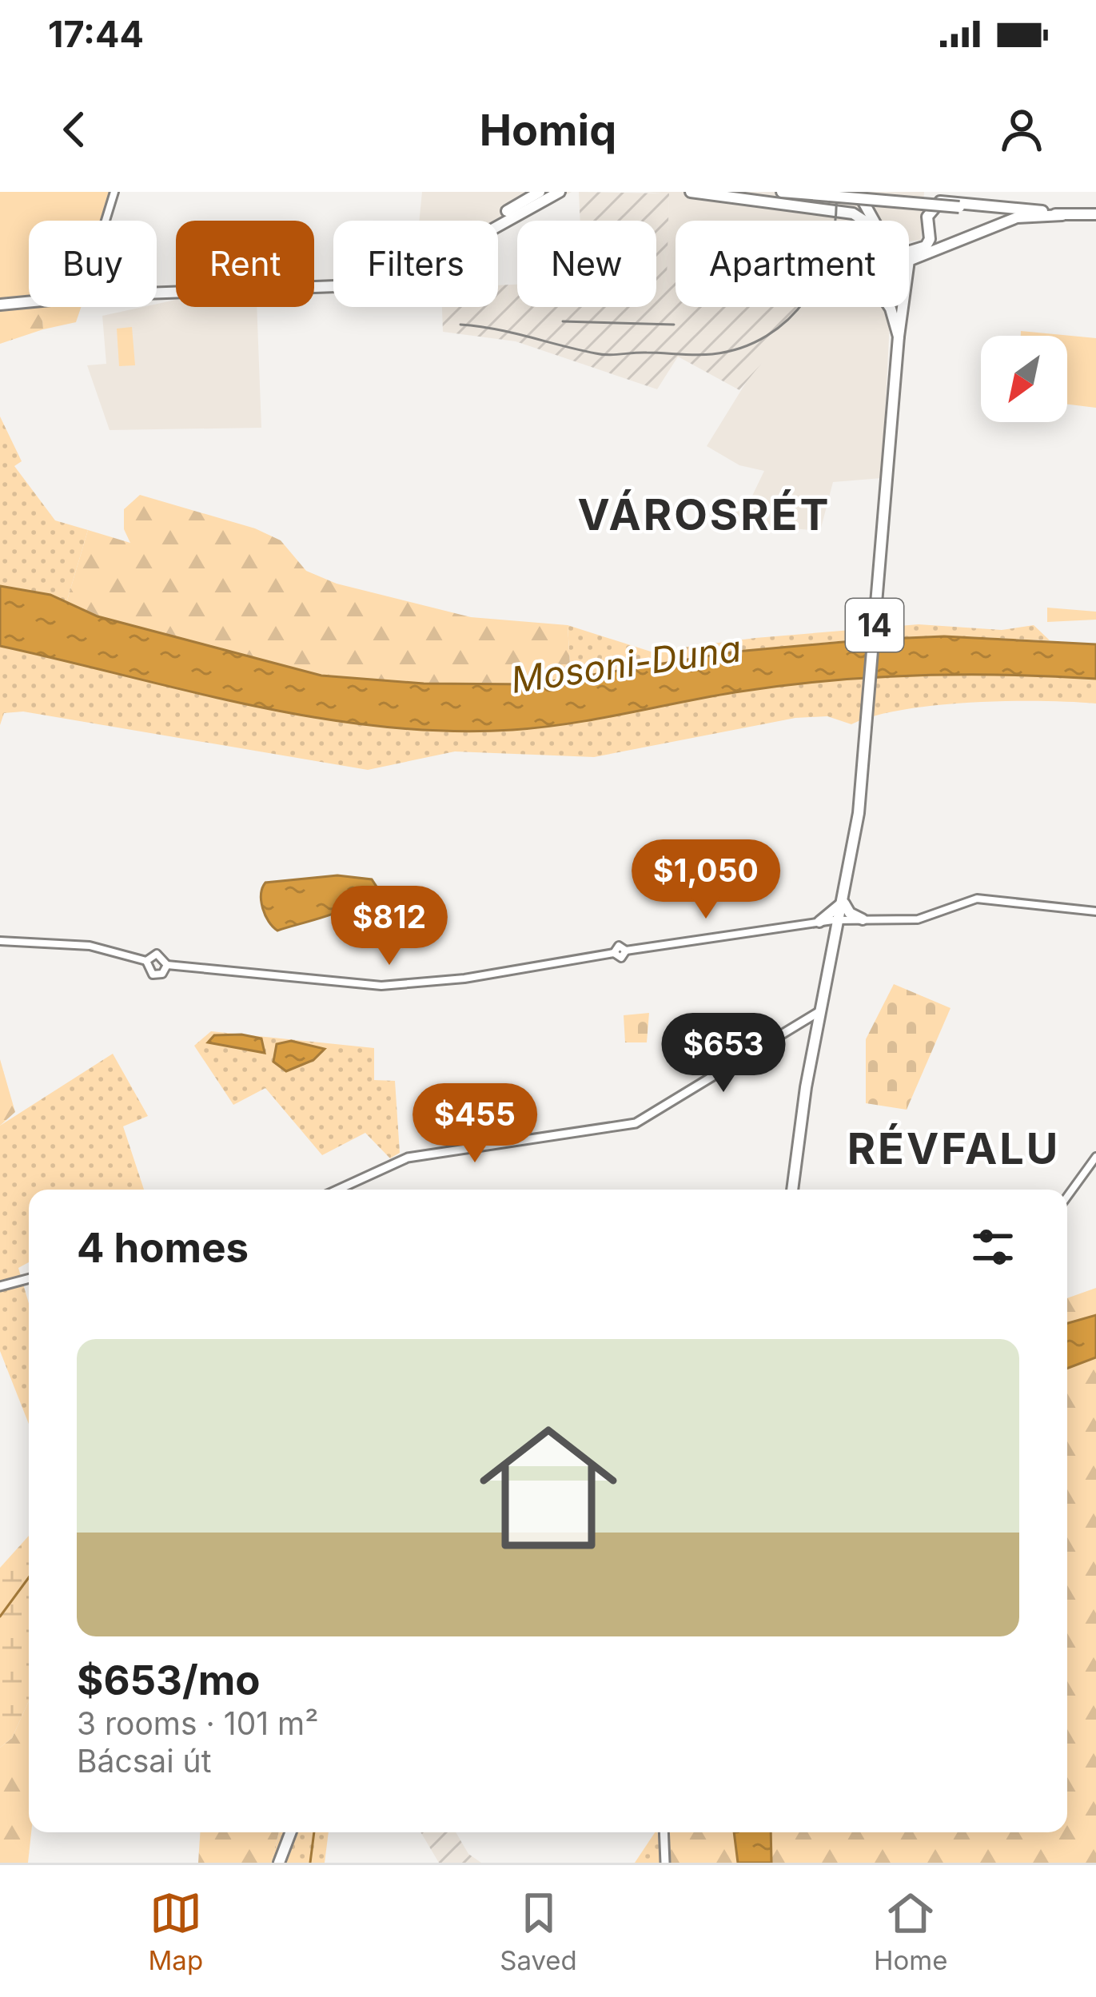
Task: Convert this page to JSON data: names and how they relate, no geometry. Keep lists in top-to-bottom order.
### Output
{
  "streets": {
    "main road": ["14"]
  },
  "districts": ["VÁROSRÉT", "RÉVFALU"],
  "water": ["Mosoni-Duna"],
  "north": "bottom left",
  "page": {
    "status": "17:44",
    "header": "Homiq",
    "chip": [
      "Buy",
      "Rent",
      "Filters",
      "New",
      "Apartment"
    ],
    "price": [
      "$1,050",
      "$812",
      "$653",
      "$455"
    ],
    "heading": "4 homes",
    "list": [
      {
        "name": "$653/mo",
        "note": "3 rooms · 101 m² · Bácsai út"
      }
    ],
    "tabs": ["Map", "Saved", "Home"]
  }
}
